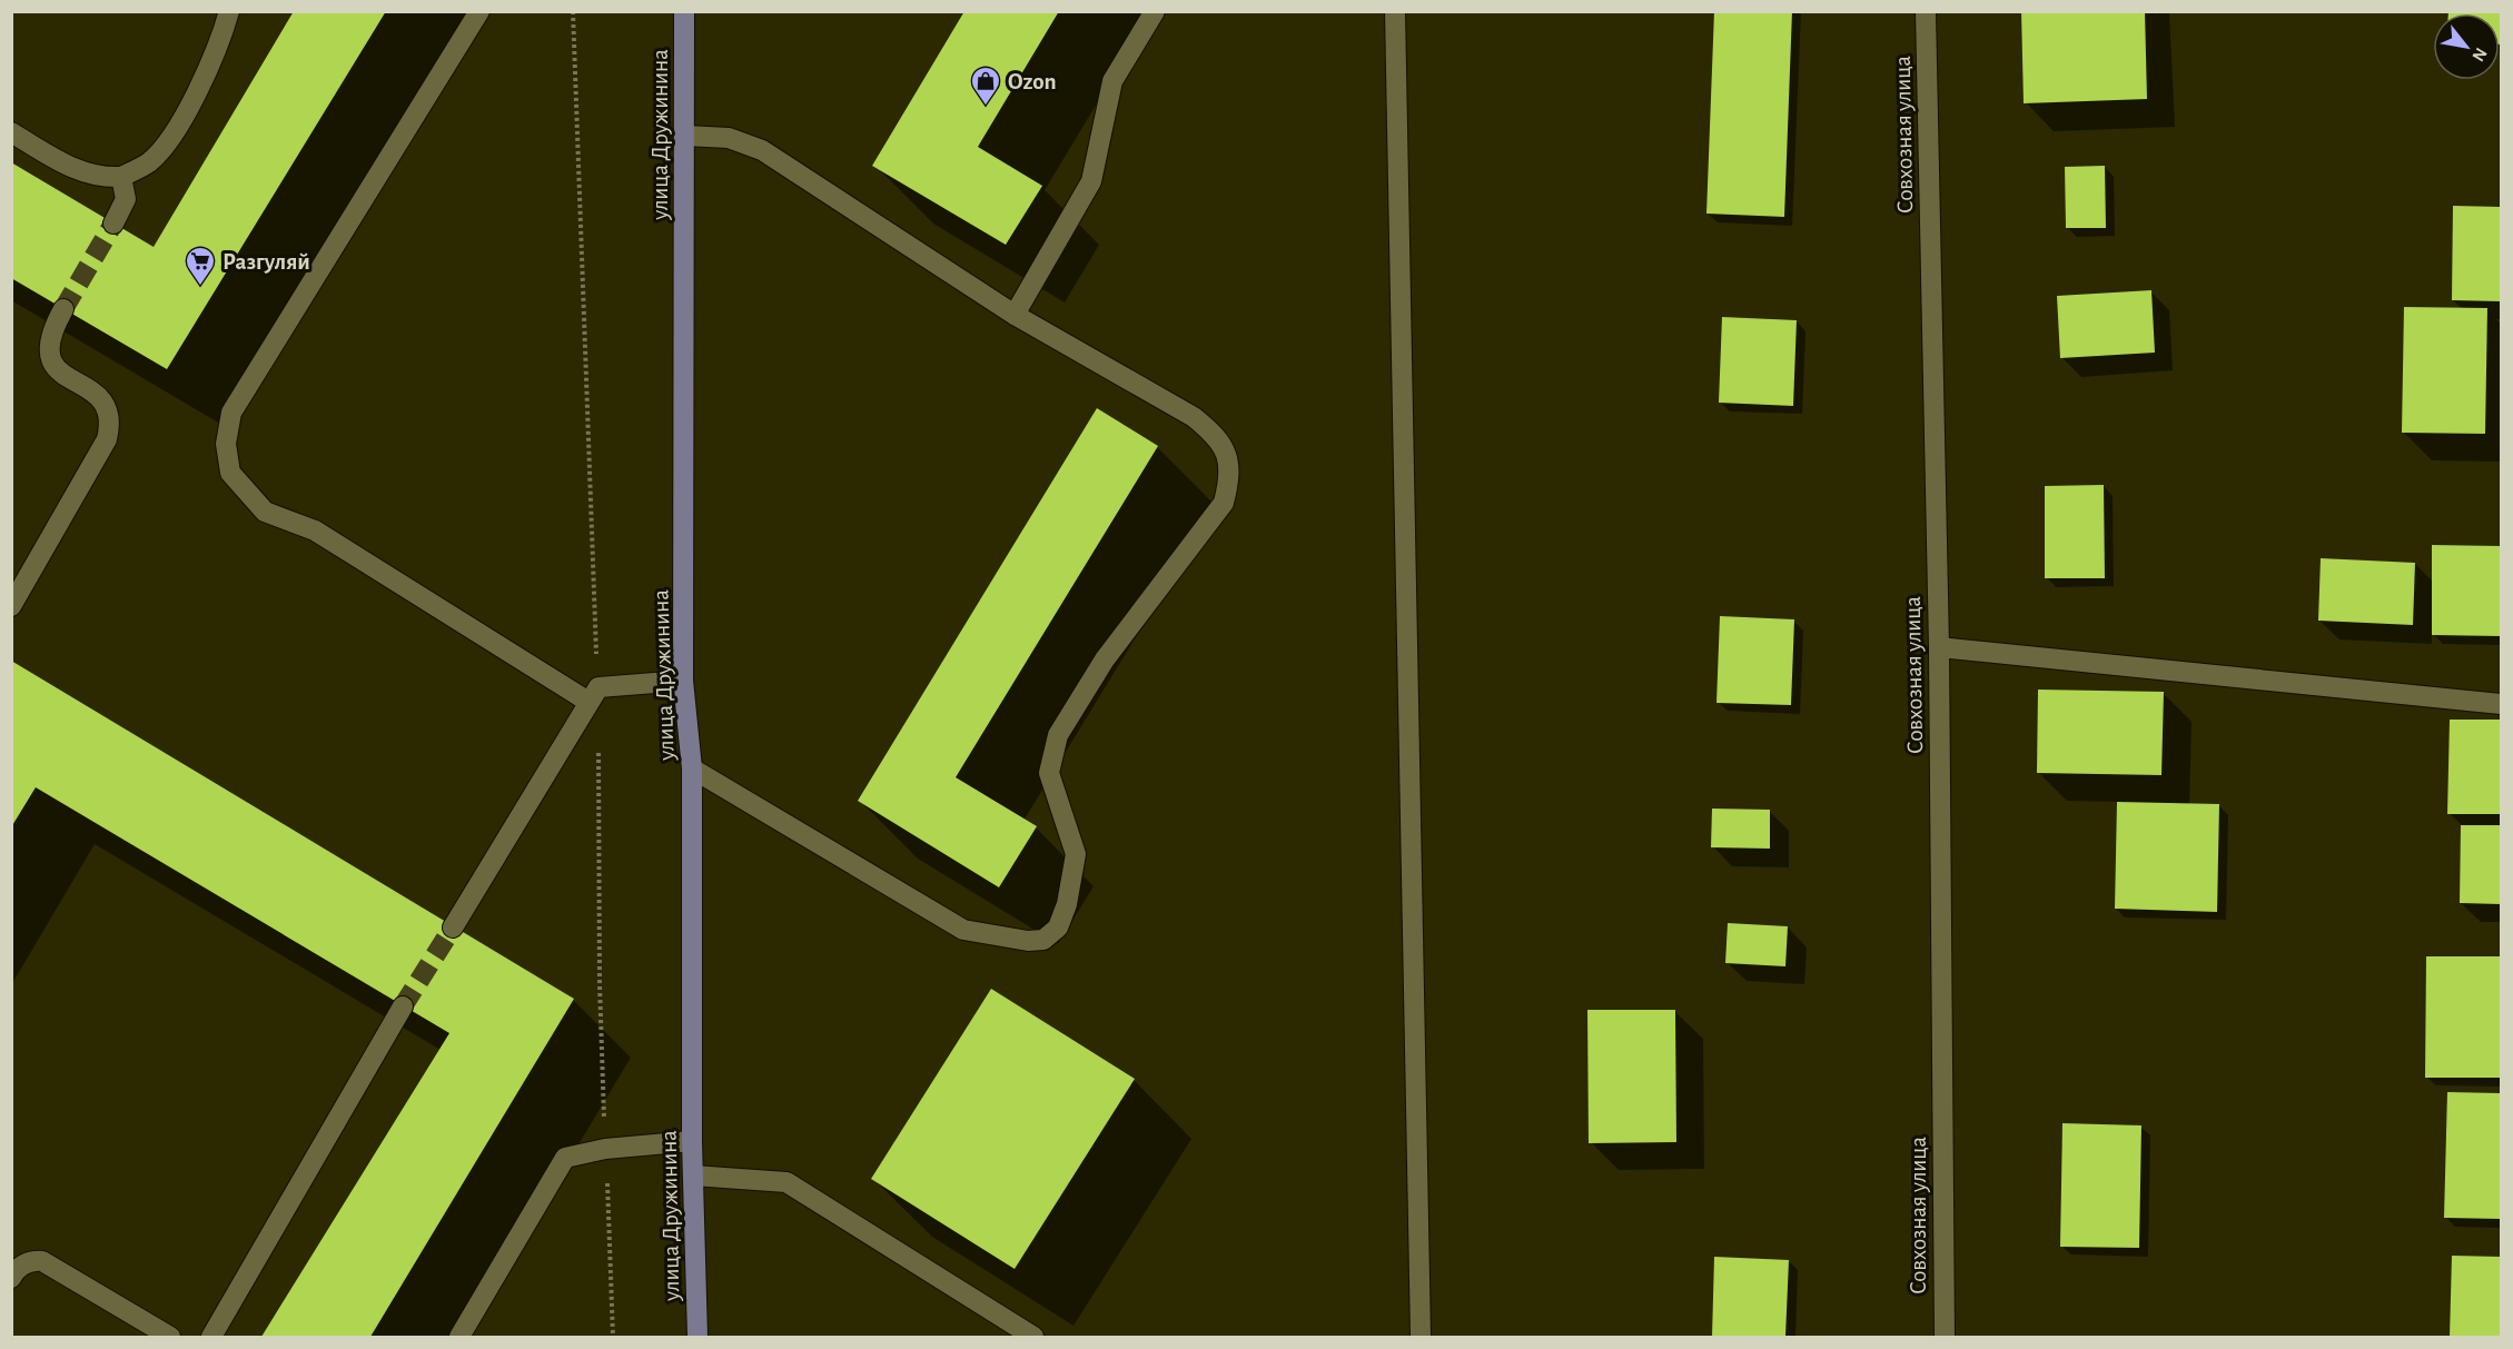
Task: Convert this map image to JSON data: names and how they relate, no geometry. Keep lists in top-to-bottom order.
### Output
{
  "streets": {
    "main road": ["улица Дружинина"],
    "street": ["Совхозная улица"]
  },
  "places": {
    "shop": ["Ozon"],
    "supermarket": ["Разгуляй"]
  },
  "north": "bottom right"
}
